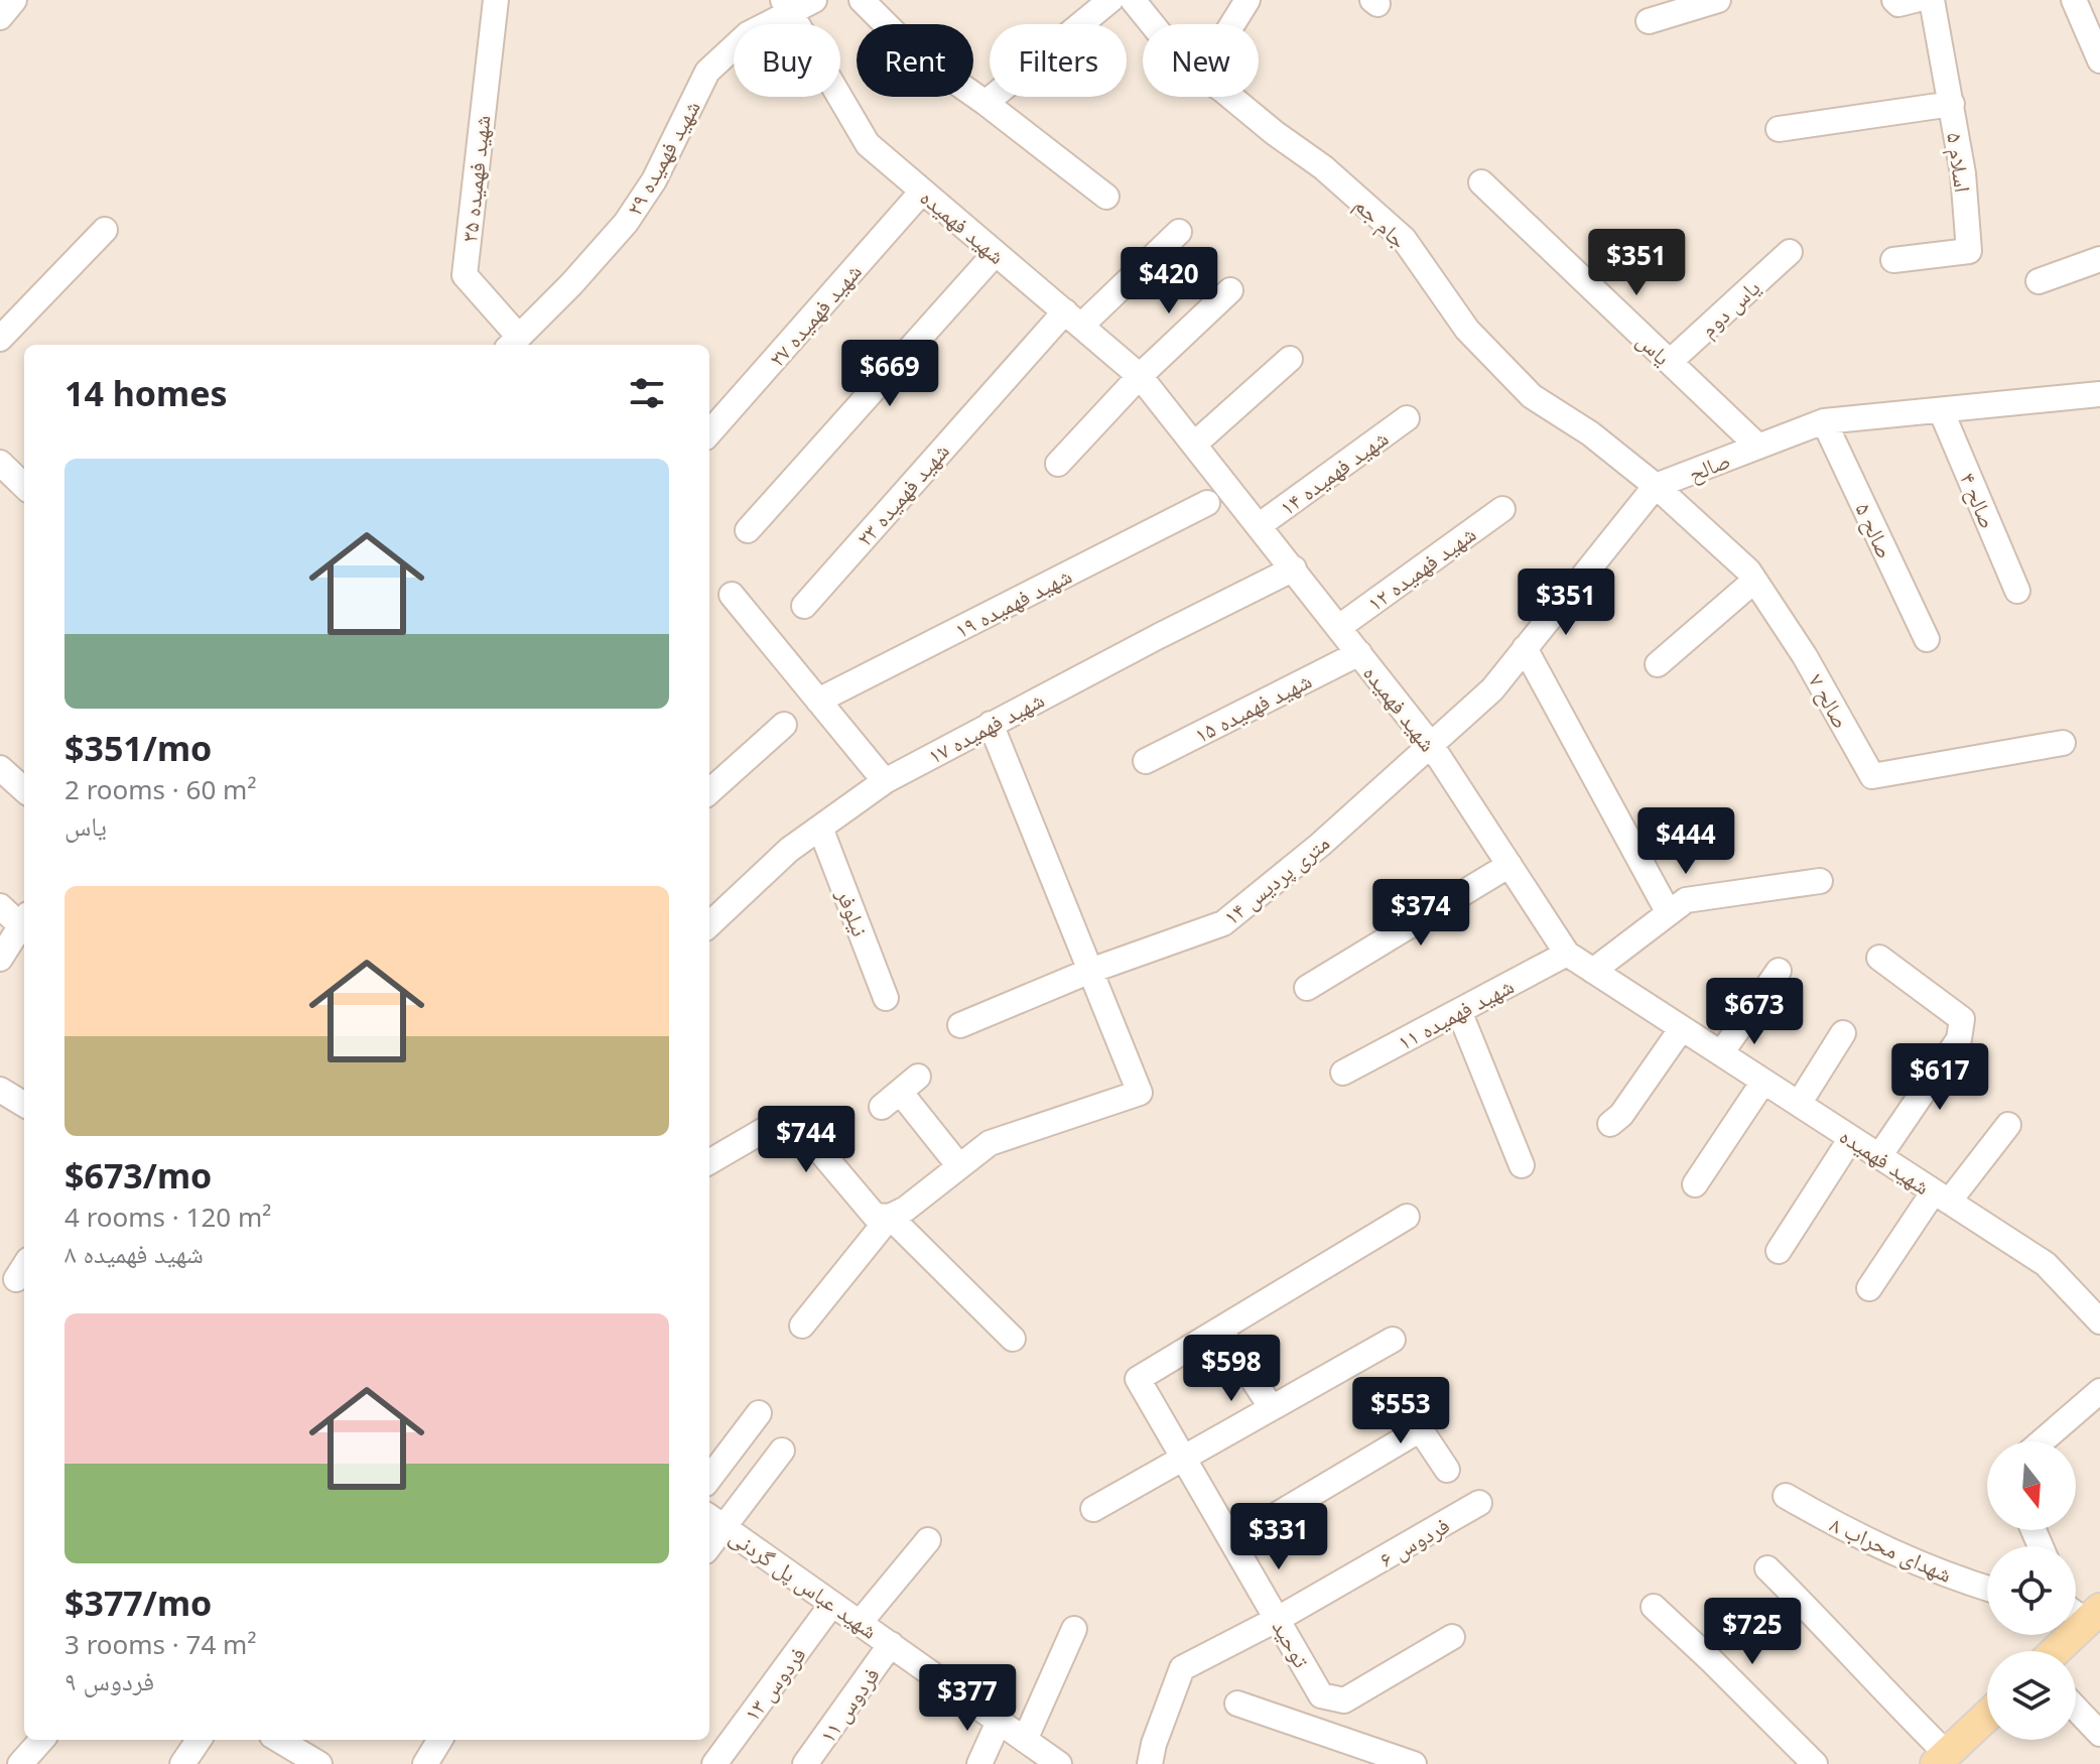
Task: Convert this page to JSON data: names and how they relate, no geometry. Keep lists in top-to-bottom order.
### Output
{
  "streets": {
    "street": [
      "شهید فهمیده ۲۹",
      "اسلام ۵",
      "شهید فهمیده ۳۵",
      "جام جم",
      "شهید فهمیده",
      "یاس دوم",
      "شهید فهمیده ۲۷",
      "یاس",
      "صالح",
      "شهید فهمیده ۱۴",
      "شهید فهمیده ۲۳",
      "صالح ۴",
      "صالح ۵",
      "شهید فهمیده ۱۲",
      "شهید فهمیده ۱۹",
      "صالح ۷",
      "شهید فهمیده ۱۵",
      "شهید فهمیده ۱۷",
      "۱۴ متری پردیس",
      "نیلوفر",
      "شهید فهمیده ۱۱",
      "فردوس ۶",
      "شهدای محراب ۸",
      "شهید عباس پل گردنی",
      "توحید",
      "فردوس ۱۳",
      "فردوس ۱۱"
    ]
  },
  "crossings": [
    ["شهید فهمیده ۲۹", "شهید فهمیده ۳۵"],
    ["شهید فهمیده ۲۹", "شهید فهمیده"],
    ["جام جم", "صالح"],
    ["جام جم", "صالح ۷"],
    ["شهید فهمیده", "شهید فهمیده ۲۷"],
    ["شهید فهمیده", "شهید فهمیده ۱۴"],
    ["شهید فهمیده", "شهید فهمیده ۲۳"],
    ["شهید فهمیده", "شهید فهمیده ۱۲"],
    ["شهید فهمیده", "شهید فهمیده ۱۵"],
    ["شهید فهمیده", "شهید فهمیده ۱۷"],
    ["شهید فهمیده", "۱۴ متری پردیس"],
    ["شهید فهمیده", "شهید فهمیده ۱۱"],
    ["یاس دوم", "یاس"],
    ["یاس", "صالح"],
    ["صالح", "صالح ۴"],
    ["صالح", "صالح ۵"],
    ["صالح", "صالح ۷"],
    ["شهید فهمیده ۱۷", "نیلوفر"],
    ["فردوس ۶", "توحید"],
    ["شهید عباس پل گردنی", "فردوس ۱۳"],
    ["شهید عباس پل گردنی", "فردوس ۱۱"]
  ],
  "north": "bottom",
  "page": {
    "chip": [
      "Buy",
      "Rent",
      "Filters",
      "New"
    ],
    "price": [
      "$351",
      "$420",
      "$669",
      "$351",
      "$444",
      "$374",
      "$673",
      "$617",
      "$744",
      "$598",
      "$553",
      "$331",
      "$725",
      "$377"
    ],
    "heading": "14 homes",
    "list": [
      {
        "name": "$351/mo",
        "note": "2 rooms · 60 m² · یاس"
      },
      {
        "name": "$673/mo",
        "note": "4 rooms · 120 m² · شهید فهمیده ۸"
      },
      {
        "name": "$377/mo",
        "note": "3 rooms · 74 m² · فردوس ۹"
      }
    ]
  }
}
